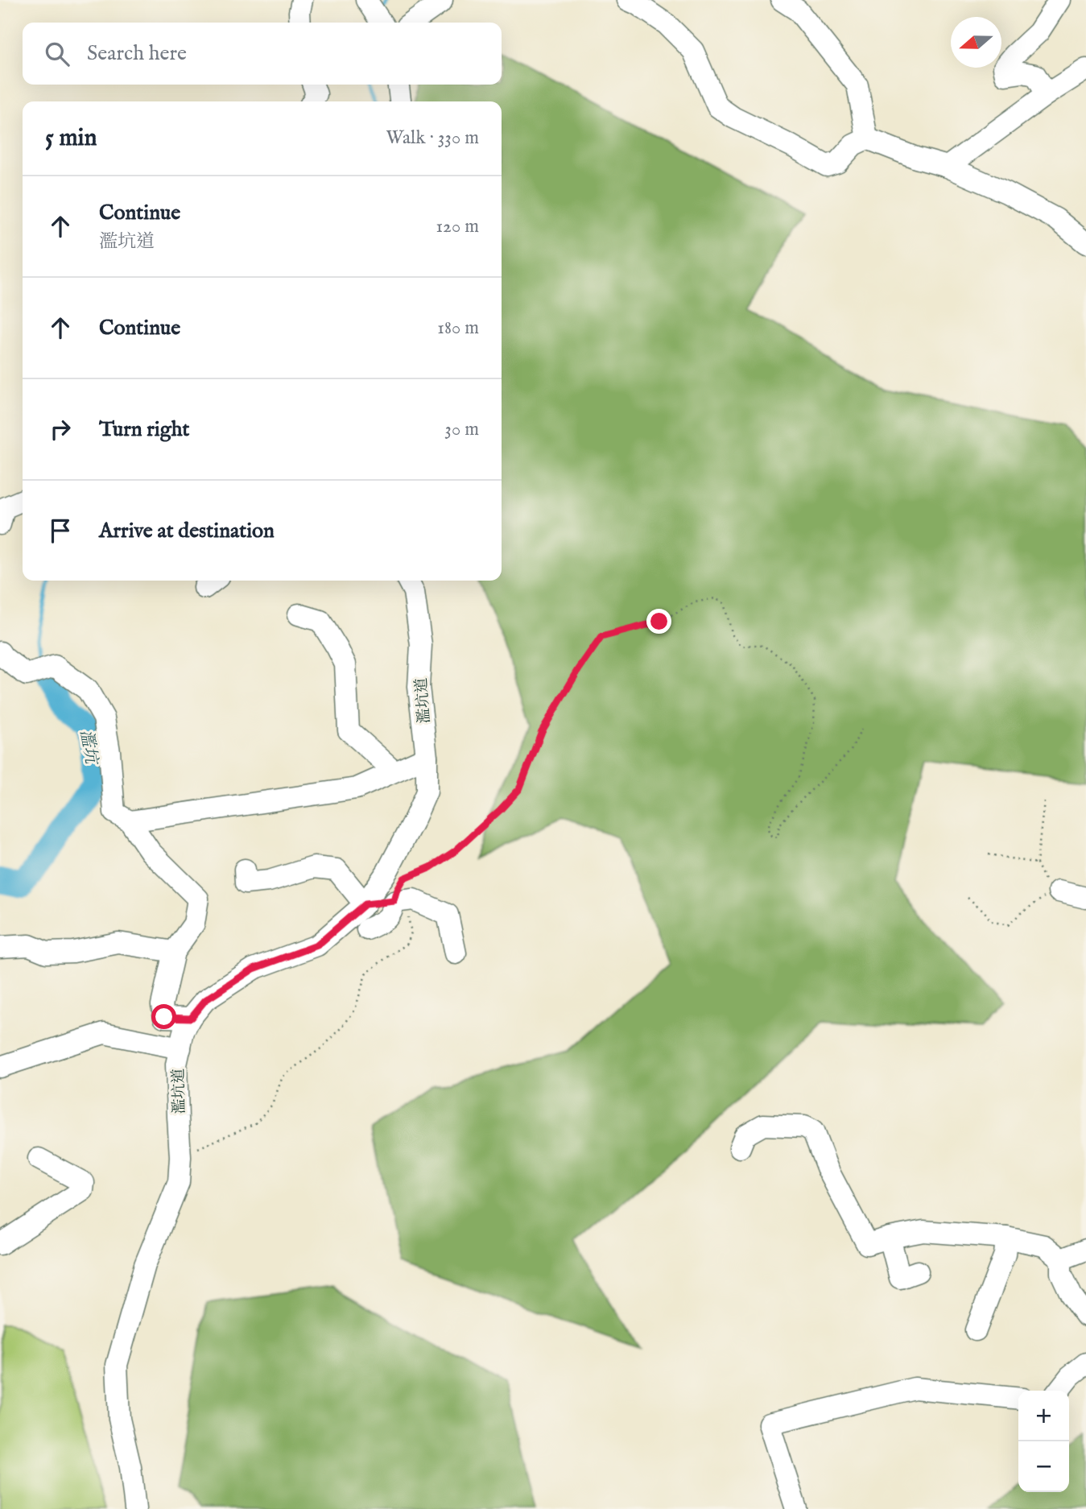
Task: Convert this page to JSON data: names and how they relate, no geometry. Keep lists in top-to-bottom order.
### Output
{
  "streets": {
    "street": ["濫坑道"]
  },
  "water": ["濫坑"],
  "north": "left",
  "page": {
    "search": "Search here",
    "heading": ["5 min", "Walk · 330 m"],
    "list": [
      ["Continue", "濫坑道", "120 m"],
      ["Continue", "180 m"],
      ["Turn right", "30 m"],
      "Arrive at destination"
    ],
    "map_buttons": ["+", "−"]
  }
}
